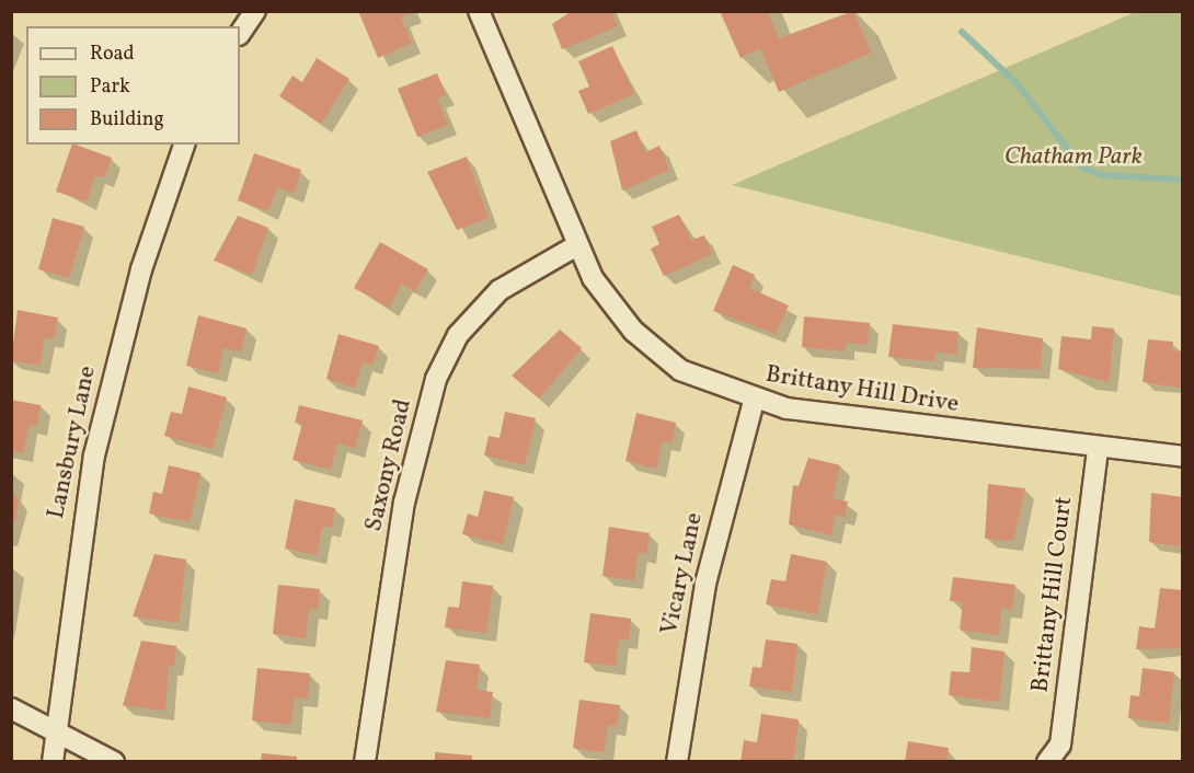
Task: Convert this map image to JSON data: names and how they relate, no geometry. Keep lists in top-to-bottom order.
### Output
{
  "streets": {
    "street": [
      "Brittany Hill Drive",
      "Lansbury Lane",
      "Saxony Road",
      "Vicary Lane",
      "Brittany Hill Court"
    ]
  },
  "crossings": [
    ["Brittany Hill Drive", "Saxony Road"],
    ["Brittany Hill Drive", "Vicary Lane"],
    ["Brittany Hill Drive", "Brittany Hill Court"]
  ],
  "parks": ["Chatham Park"],
  "legend": ["Road", "Park", "Building"]
}
